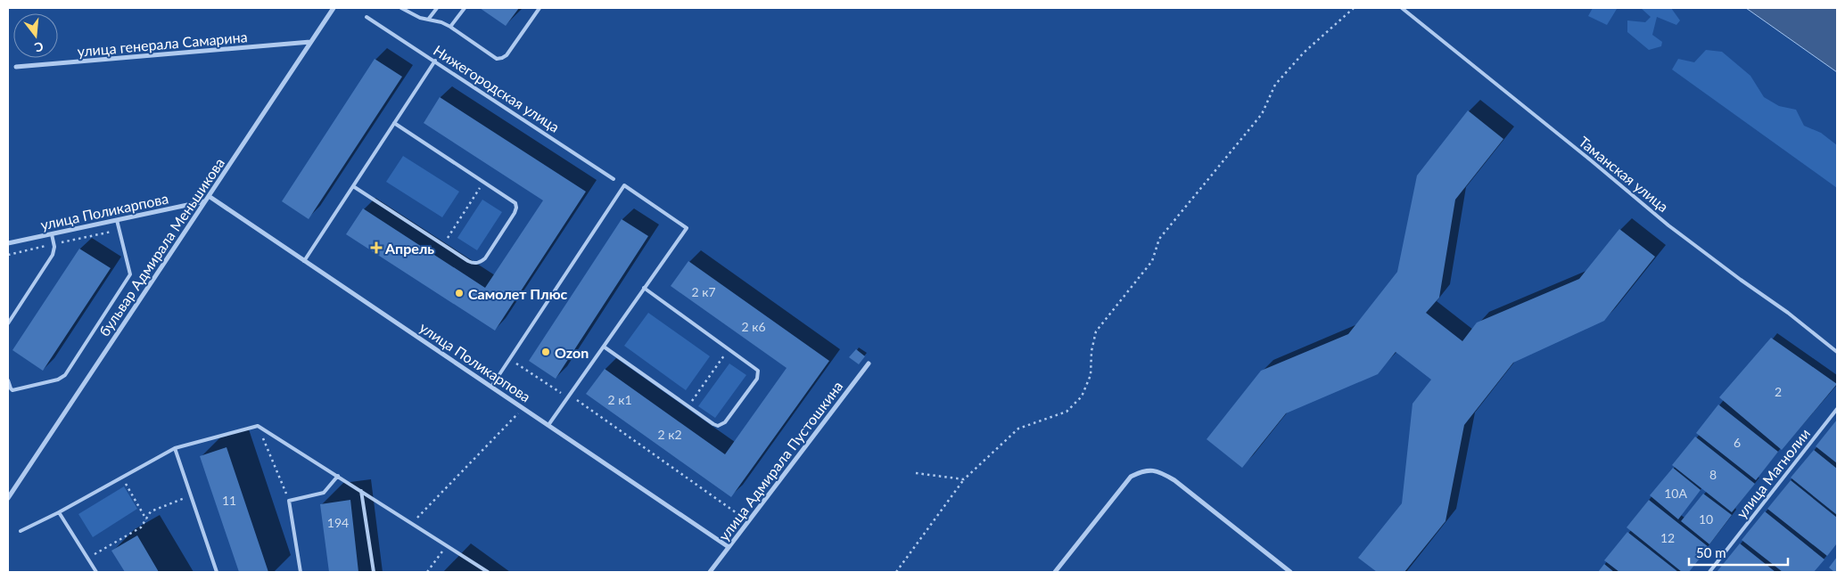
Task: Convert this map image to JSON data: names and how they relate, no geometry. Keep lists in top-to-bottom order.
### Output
{
  "streets": {
    "street": [
      "улица генерала Самарина",
      "улица Поликарпова",
      "бульвар Адмирала Меньшикова",
      "улица Адмирала Пустошкина"
    ],
    "lane": ["Нижегородская улица", "Таманская улица", "улица Магнолии"]
  },
  "crossings": [
    ["улица генерала Самарина", "бульвар Адмирала Меньшикова"],
    ["улица Поликарпова", "бульвар Адмирала Меньшикова"],
    ["улица Поликарпова", "улица Адмирала Пустошкина"]
  ],
  "places": {
    "health": ["Апрель"],
    "other": ["Самолет Плюс", "Ozon"]
  },
  "house_numbers": [
    "2 к7",
    "2 к6",
    "2",
    "2 к1",
    "2 к2",
    "6",
    "8",
    "10А",
    "11",
    "10",
    "194",
    "12"
  ],
  "scale_bar": "50 m",
  "north": "bottom"
}
